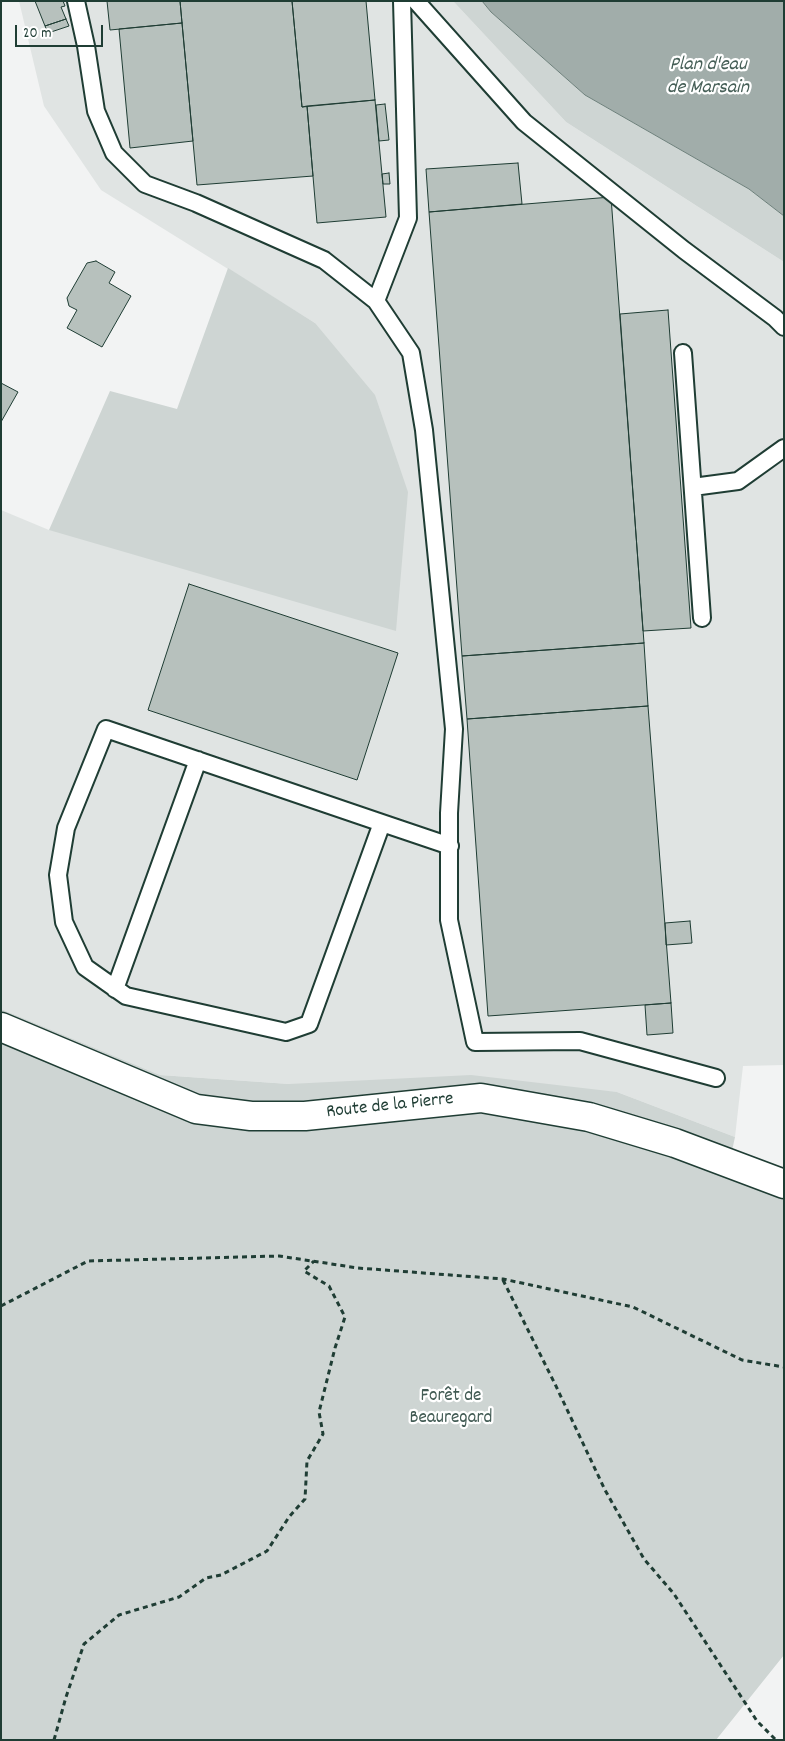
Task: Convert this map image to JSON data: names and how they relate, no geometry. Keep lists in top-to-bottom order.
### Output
{
  "streets": {
    "street": ["Route de la Pierre"]
  },
  "water": ["Plan d'eau de Marsain"],
  "parks": ["Forêt de Beauregard"],
  "scale_bar": "20 m"
}
